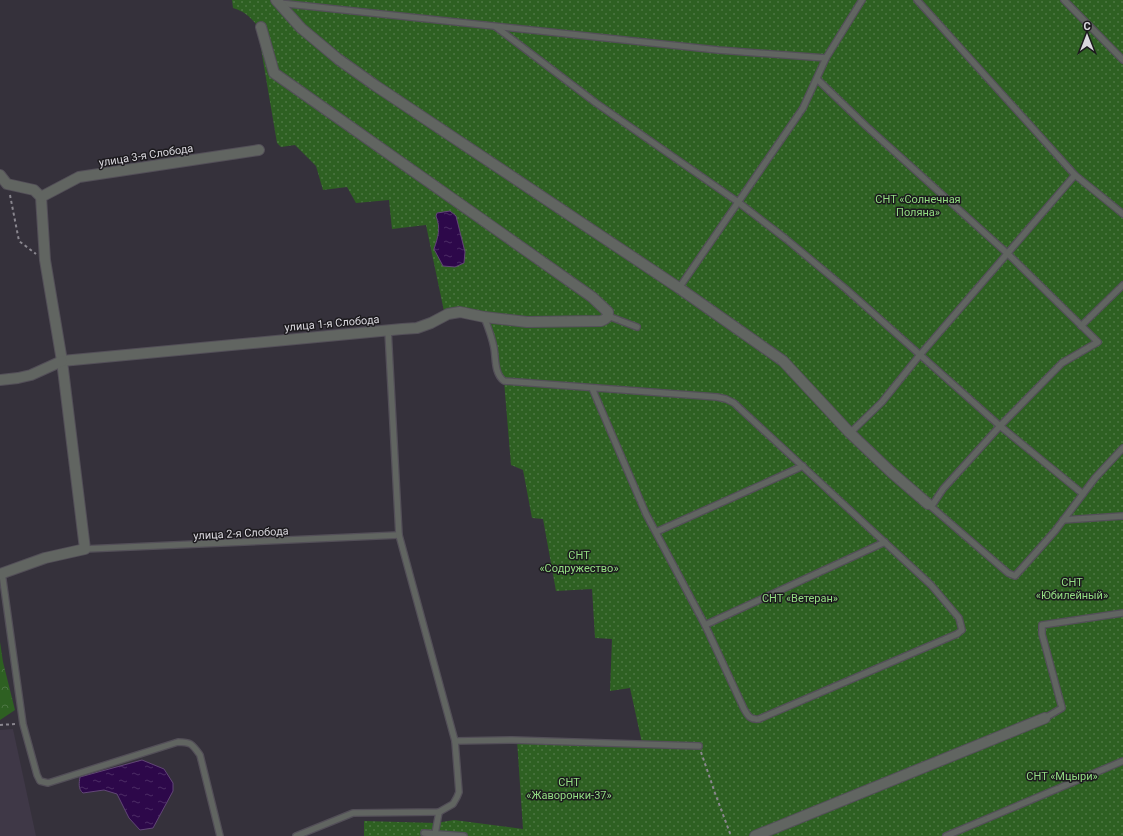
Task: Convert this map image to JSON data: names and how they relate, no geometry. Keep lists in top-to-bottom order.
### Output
{
  "streets": {
    "street": ["улица 3-я Слобода", "улица 1-я Слобода"],
    "lane": ["улица 2-я Слобода"]
  },
  "parks": [
    "СНТ «Солнечная Поляна»",
    "СНТ «Содружество»",
    "СНТ «Юбилейный»",
    "СНТ «Ветеран»",
    "СНТ «Мцыри»",
    "СНТ «Жаворонки-37»"
  ],
  "north": "top"
}
